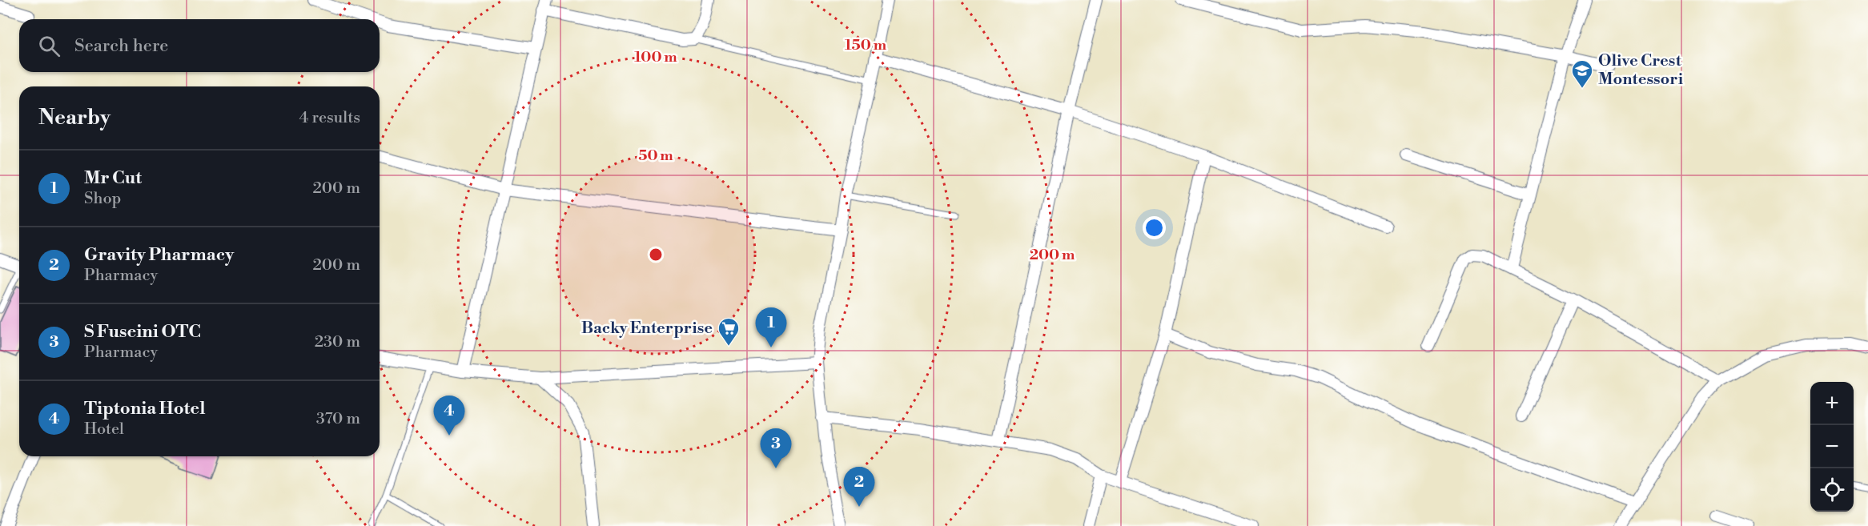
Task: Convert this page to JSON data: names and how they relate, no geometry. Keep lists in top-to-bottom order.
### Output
{
  "places": {
    "school or university": ["Olive Crest Montessori"],
    "supermarket": ["Backy Enterprise"]
  },
  "page": {
    "search": "Search here",
    "heading": ["Nearby", "4 results"],
    "list": [
      {
        "mark": "1",
        "name": "Mr Cut",
        "note": "Shop",
        "value": "200 m"
      },
      {
        "mark": "2",
        "name": "Gravity Pharmacy",
        "note": "Pharmacy",
        "value": "200 m"
      },
      {
        "mark": "3",
        "name": "S Fuseini OTC",
        "note": "Pharmacy",
        "value": "230 m"
      },
      {
        "mark": "4",
        "name": "Tiptonia Hotel",
        "note": "Hotel",
        "value": "370 m"
      }
    ],
    "pins": [
      "1",
      "4",
      "3",
      "2"
    ],
    "map_buttons": ["+", "−"]
  },
  "rings": [
    "150 m",
    "100 m",
    "50 m",
    "200 m"
  ]
}
